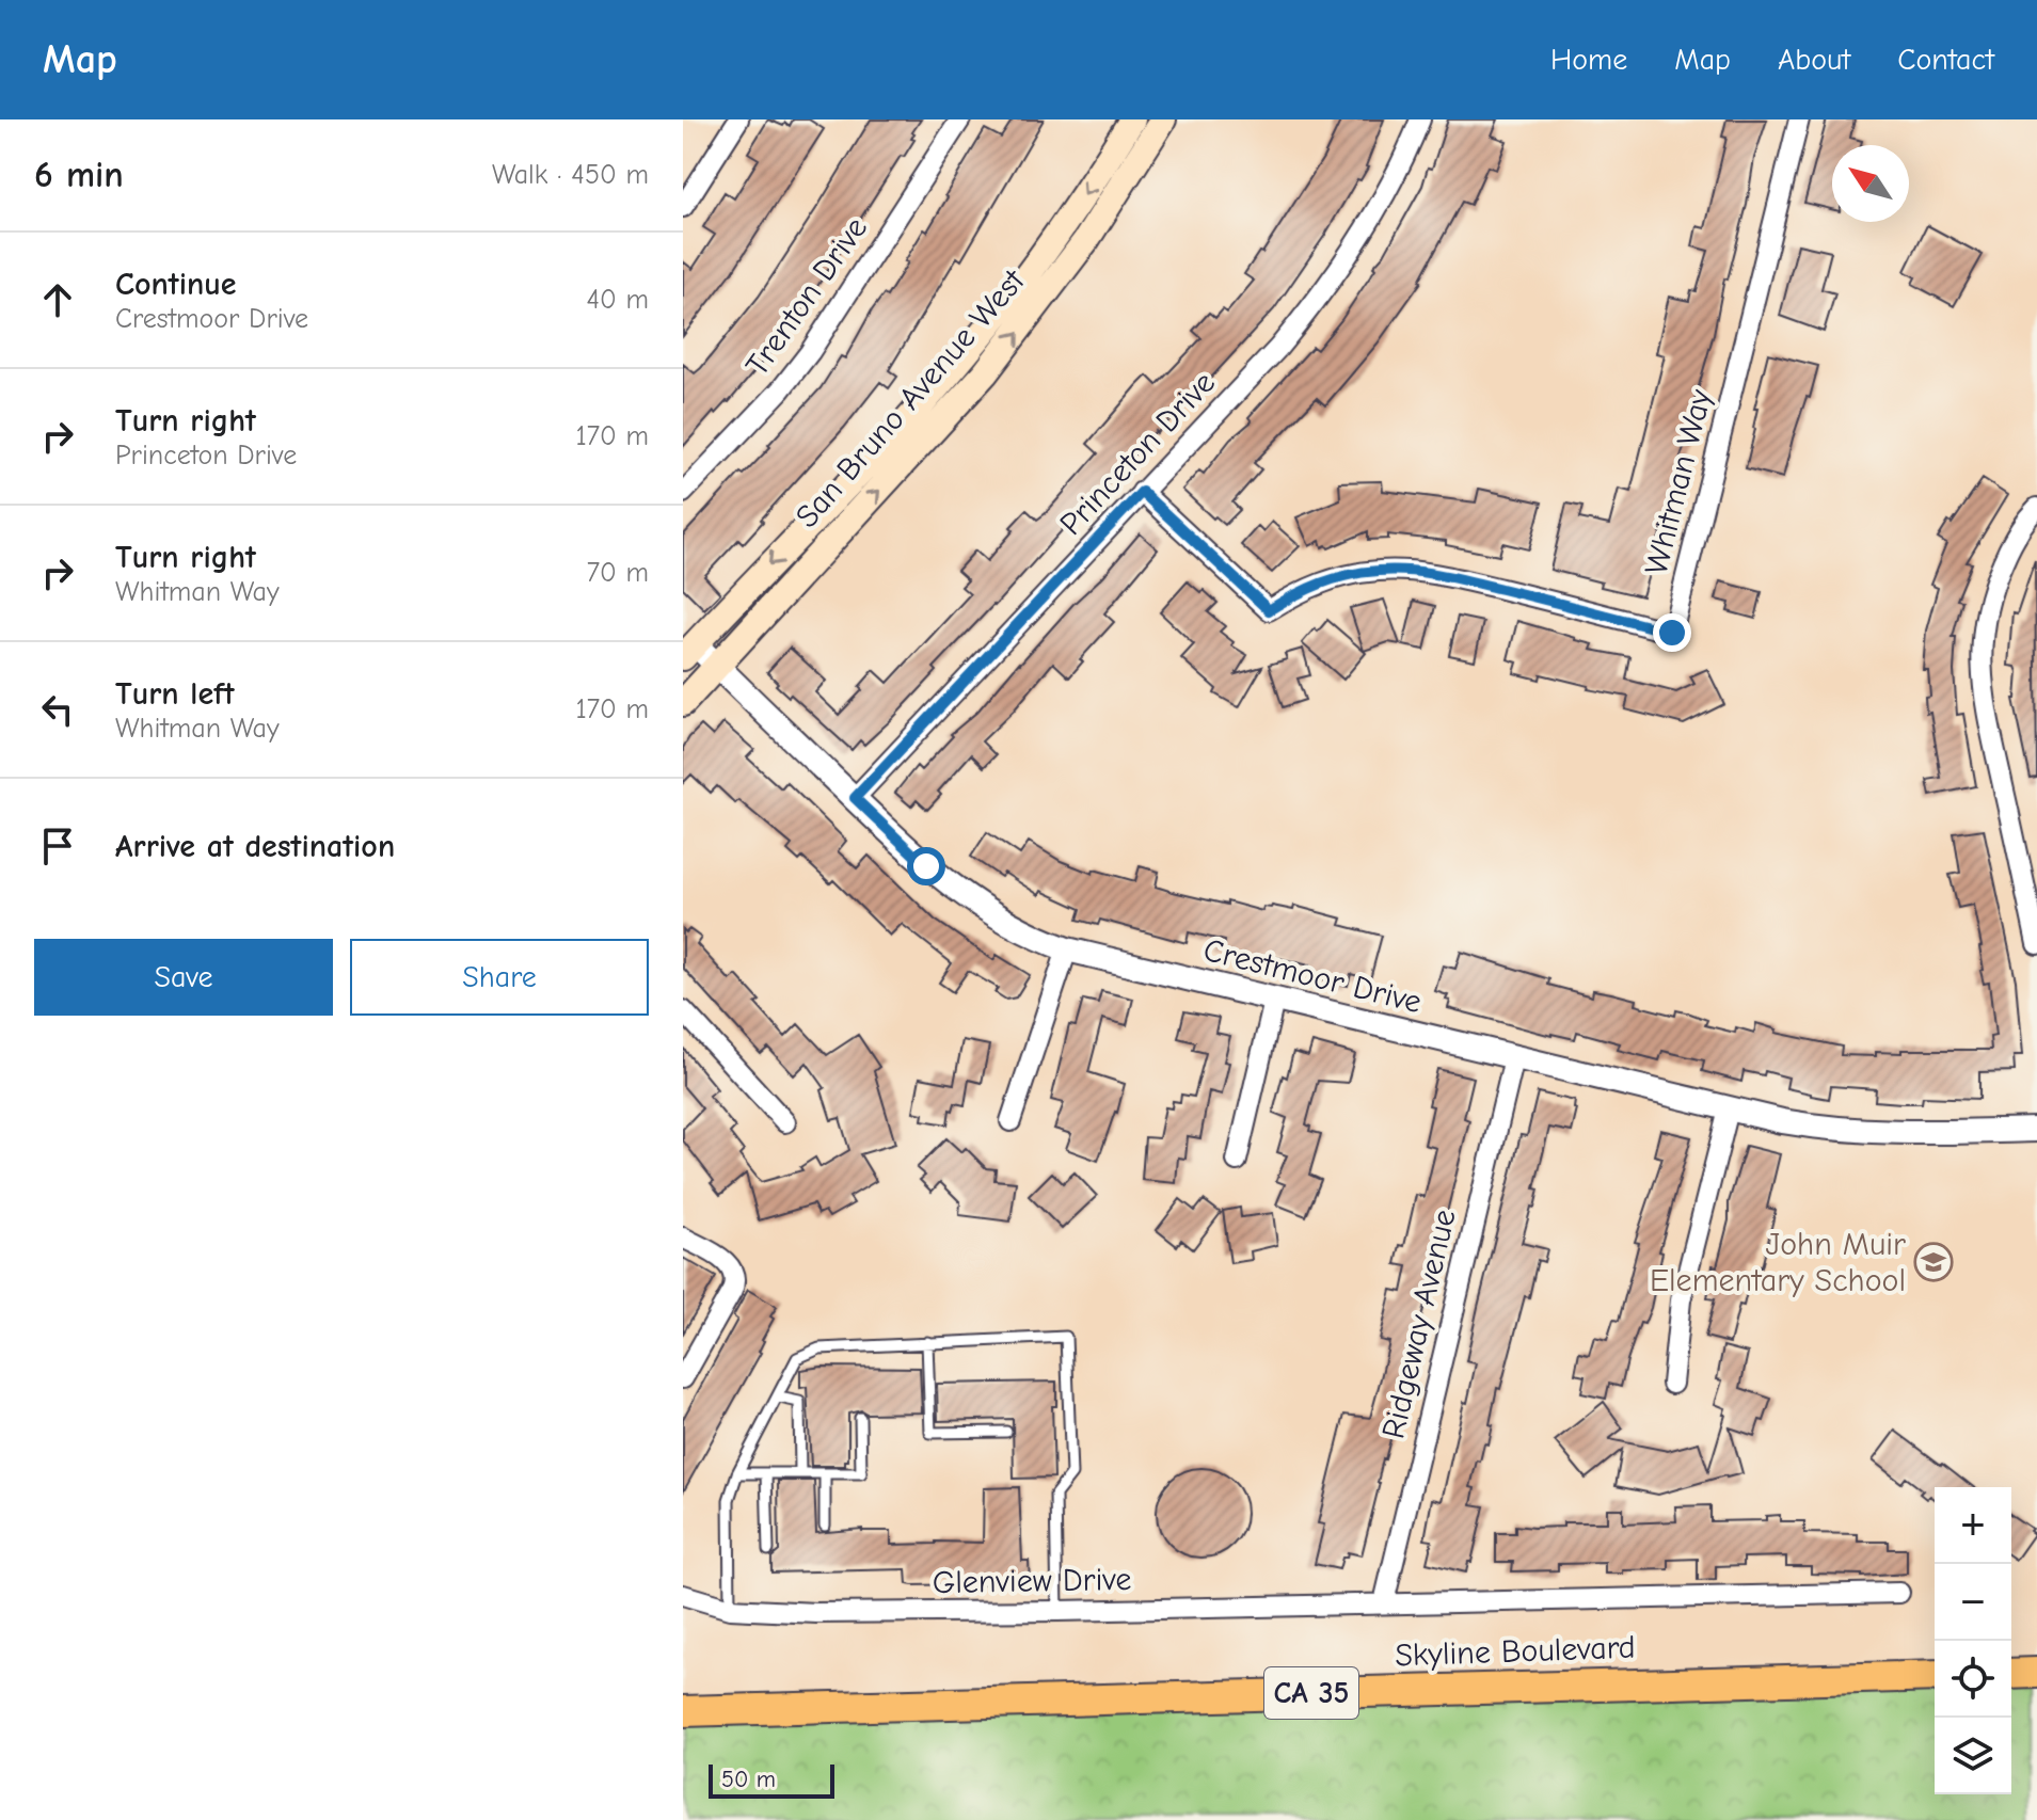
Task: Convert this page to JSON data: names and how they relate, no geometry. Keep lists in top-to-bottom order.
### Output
{
  "streets": {
    "main road": ["San Bruno Avenue West", "Skyline Boulevard", "CA 35"],
    "street": [
      "Trenton Drive",
      "Princeton Drive",
      "Whitman Way",
      "Crestmoor Drive",
      "Ridgeway Avenue",
      "Glenview Drive"
    ]
  },
  "crossings": [
    ["San Bruno Avenue West", "Crestmoor Drive"],
    ["Princeton Drive", "Whitman Way"],
    ["Princeton Drive", "Crestmoor Drive"],
    ["Crestmoor Drive", "Ridgeway Avenue"],
    ["Ridgeway Avenue", "Glenview Drive"],
    ["Ridgeway Avenue", "Skyline Boulevard"],
    ["Glenview Drive", "Skyline Boulevard"]
  ],
  "places": {
    "school or university": ["John Muir Elementary School"]
  },
  "scale_bar": "50 m",
  "north": "top left",
  "page": {
    "header": "Map",
    "nav": [
      "Home",
      "Map",
      "About",
      "Contact"
    ],
    "heading": ["6 min", "Walk · 450 m"],
    "list": [
      ["Continue", "Crestmoor Drive", "40 m"],
      ["Turn right", "Princeton Drive", "170 m"],
      ["Turn right", "Whitman Way", "70 m"],
      ["Turn left", "Whitman Way", "170 m"],
      "Arrive at destination"
    ],
    "buttons": ["Save", "Share"],
    "map_buttons": ["+", "−"],
    "scale": "50 m"
  }
}
